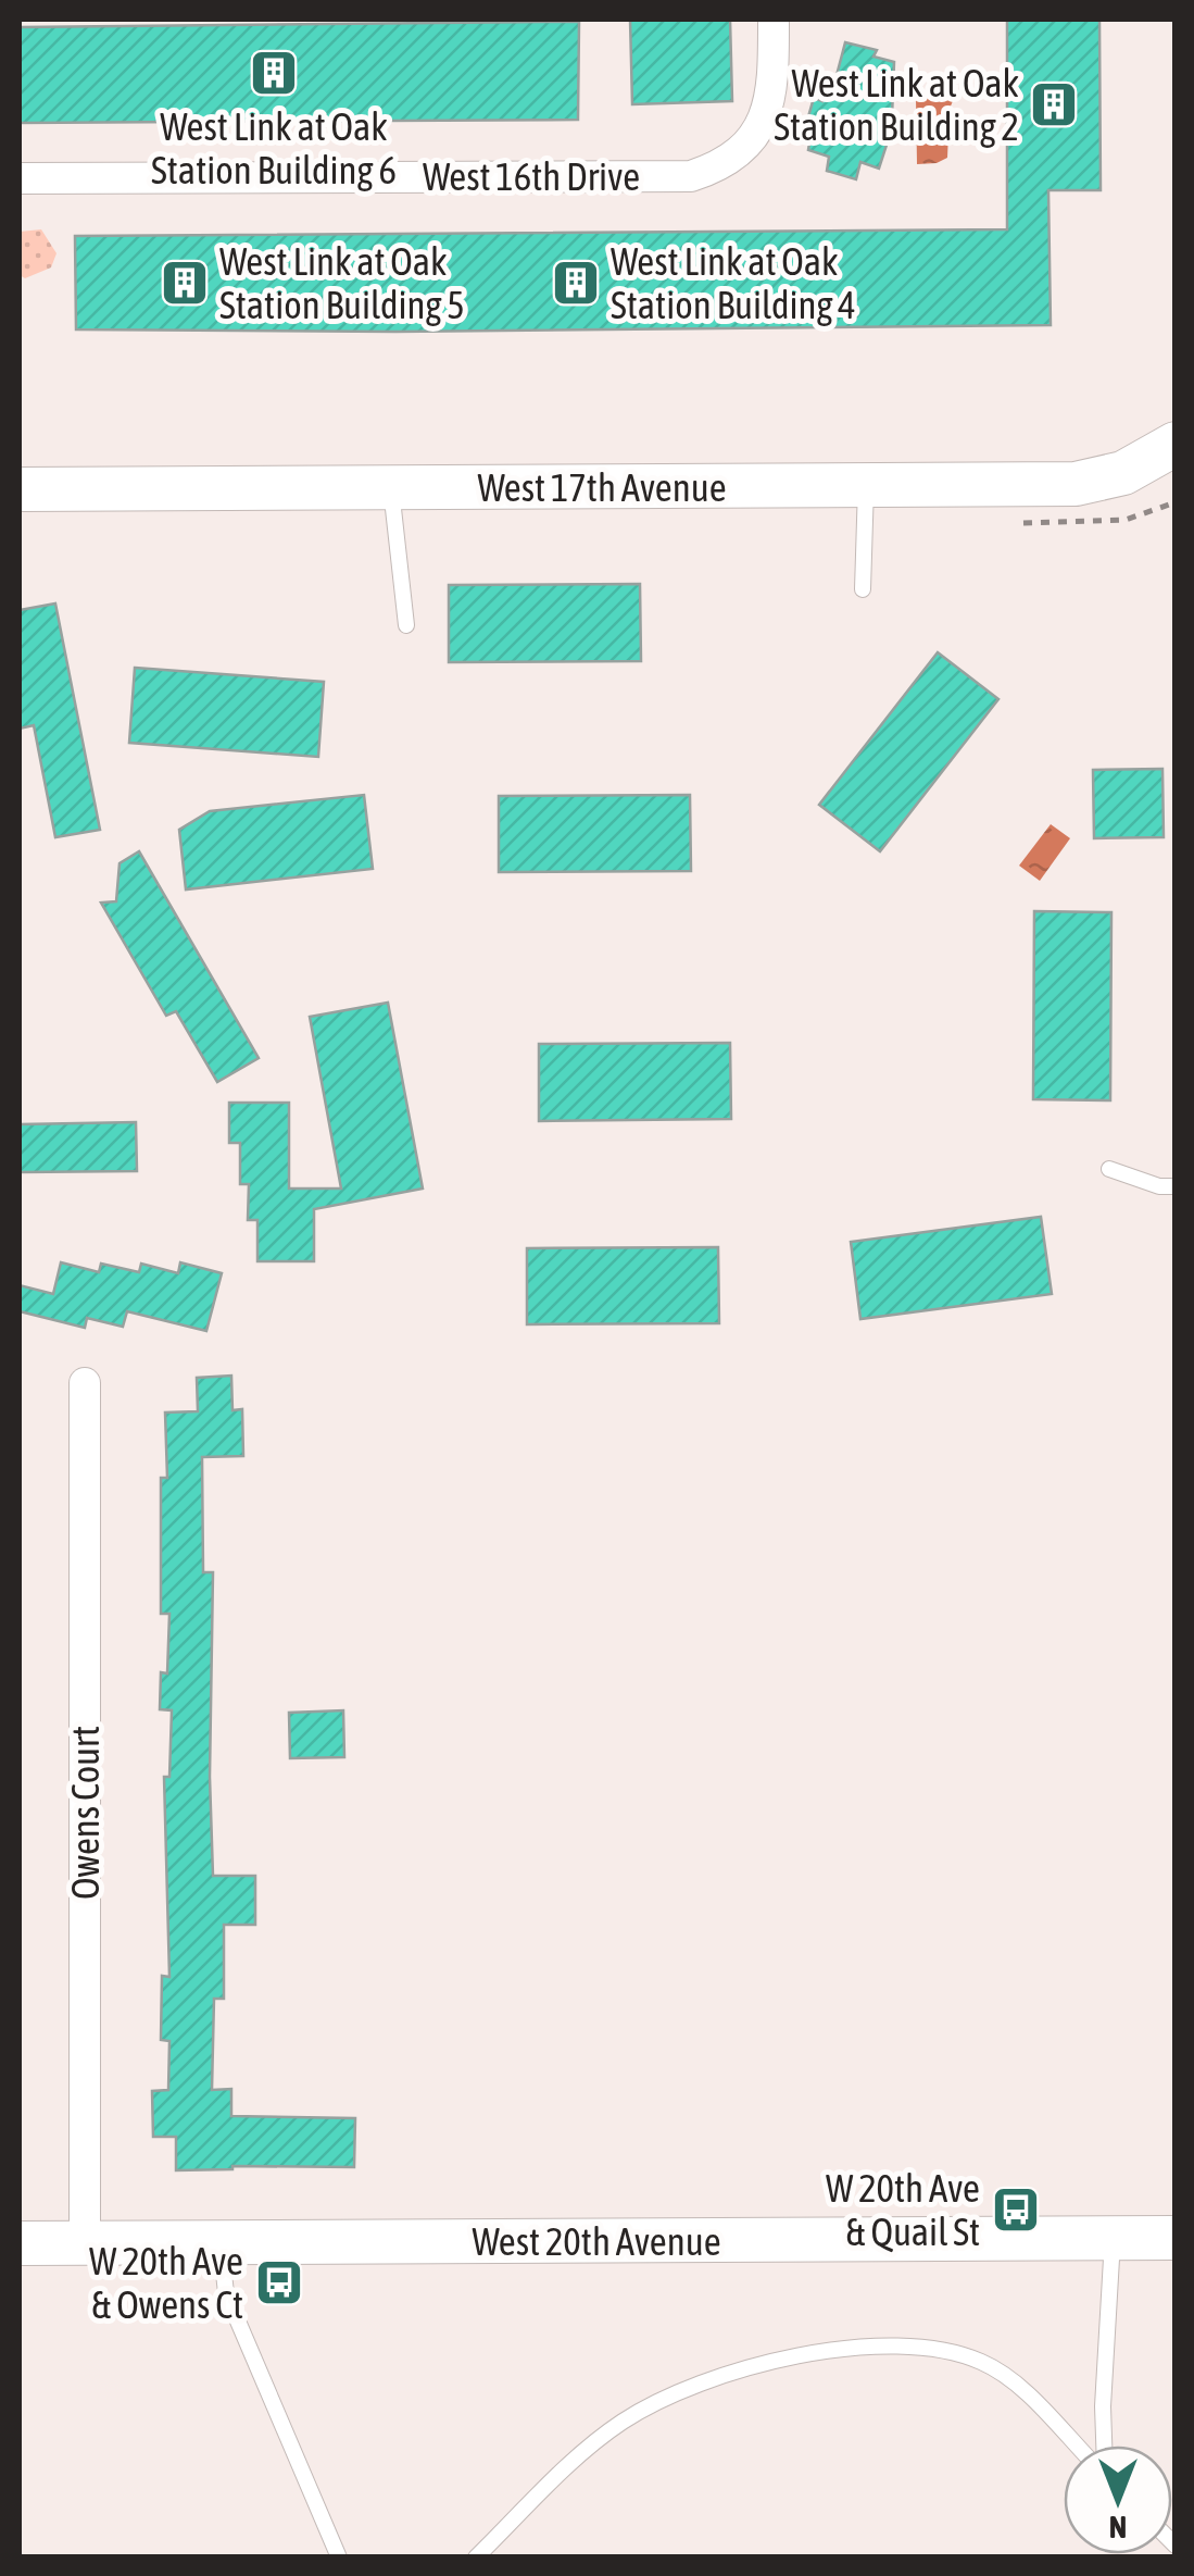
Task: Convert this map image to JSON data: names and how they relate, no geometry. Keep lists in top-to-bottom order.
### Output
{
  "streets": {
    "street": [
      "West 16th Drive",
      "West 17th Avenue",
      "Owens Court",
      "West 20th Avenue"
    ]
  },
  "crossings": [
    ["Owens Court", "West 20th Avenue"]
  ],
  "places": {
    "building": [
      "West Link at Oak Station Building 6",
      "West Link at Oak Station Building 2",
      "West Link at Oak Station Building 5",
      "West Link at Oak Station Building 4"
    ],
    "bus stop": ["W 20th Ave & Quail St", "W 20th Ave & Owens Ct"]
  },
  "north": "bottom"
}
